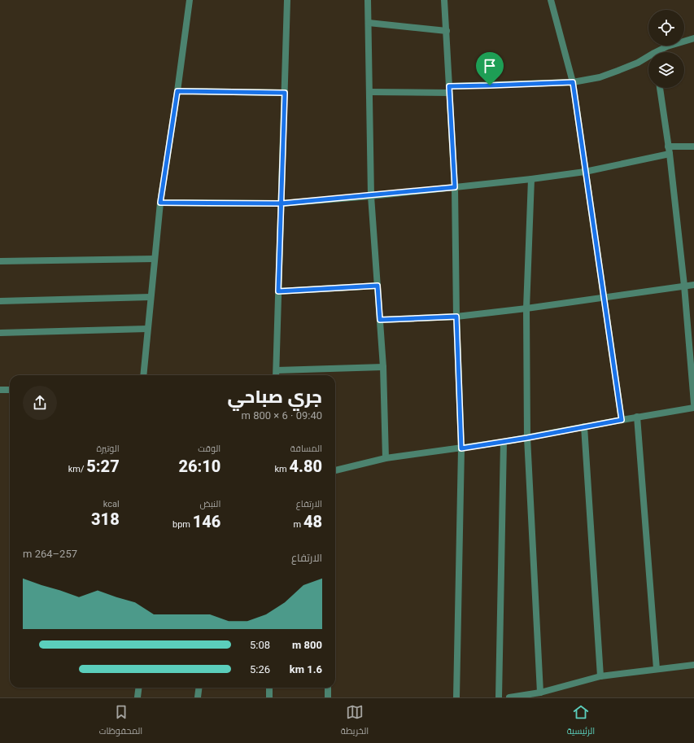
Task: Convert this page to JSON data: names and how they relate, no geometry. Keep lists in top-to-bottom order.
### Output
{
  "page": {
    "heading": ["جري صباحي", "09:40 · 6 × 800 m"],
    "stats": [
      ["المسافة", "4.80 km"],
      ["الوقت", "26:10"],
      ["الوتيرة", "5:27 /km"],
      ["الارتفاع", "48 m"],
      ["النبض", "146 bpm"],
      ["kcal", "318"]
    ],
    "chart": ["الارتفاع", "257–264 m"],
    "list": [
      {
        "name": "800 m",
        "note": "5:08"
      },
      {
        "name": "1.6 km",
        "note": "5:26"
      }
    ],
    "tabs": ["الرئيسية", "الخريطة", "المحفوظات"]
  }
}
